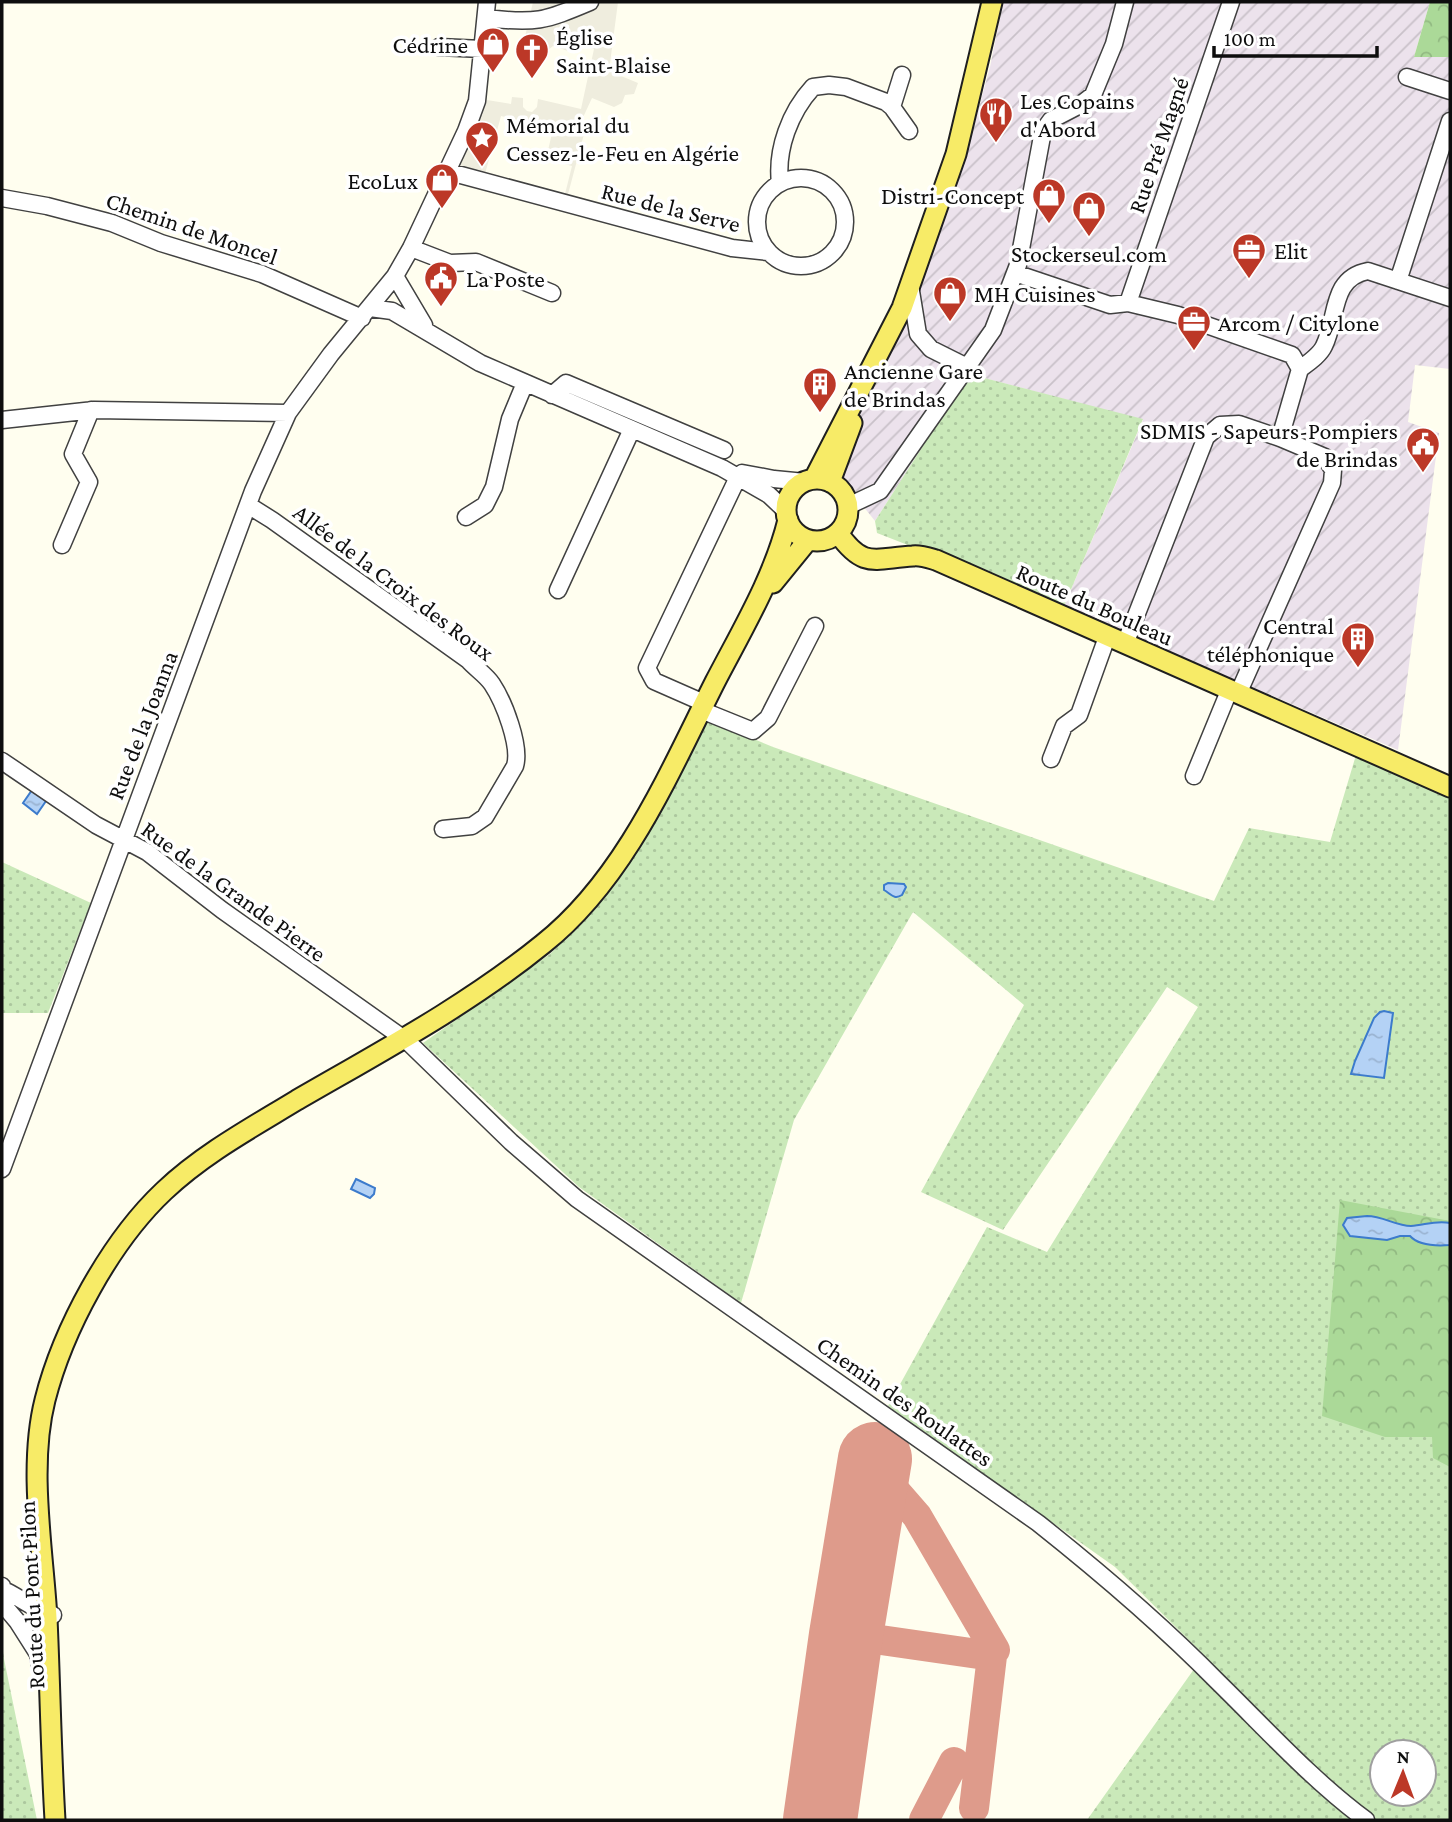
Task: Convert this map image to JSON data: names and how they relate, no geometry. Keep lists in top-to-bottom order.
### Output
{
  "streets": {
    "main road": ["Route du Bouleau", "Route du Pont Pilon"],
    "street": [
      "Rue Pré Magné",
      "Rue de la Serve",
      "Chemin de Moncel",
      "Allée de la Croix des Roux",
      "Rue de la Joanna",
      "Rue de la Grande Pierre",
      "Chemin des Roulattes"
    ]
  },
  "crossings": [
    ["Rue de la Serve", "Rue de la Joanna"],
    ["Chemin de Moncel", "Rue de la Joanna"],
    ["Allée de la Croix des Roux", "Rue de la Joanna"],
    ["Rue de la Joanna", "Rue de la Grande Pierre"],
    ["Rue de la Grande Pierre", "Chemin des Roulattes"]
  ],
  "places": {
    "shop": [
      "Cédrine",
      "EcoLux",
      "Distri-Concept",
      "Stockerseul.com",
      "MH Cuisines"
    ],
    "church": ["Église Saint-Blaise"],
    "restaurant": ["Les Copains d'Abord"],
    "place": ["Mémorial du Cessez-le-Feu en Algérie"],
    "office": ["Elit", "Arcom / Citylone"],
    "public building": ["La Poste", "SDMIS - Sapeurs-Pompiers de Brindas"],
    "building": ["Ancienne Gare de Brindas", "Central téléphonique"]
  },
  "scale_bar": "100 m",
  "north": "top"
}
